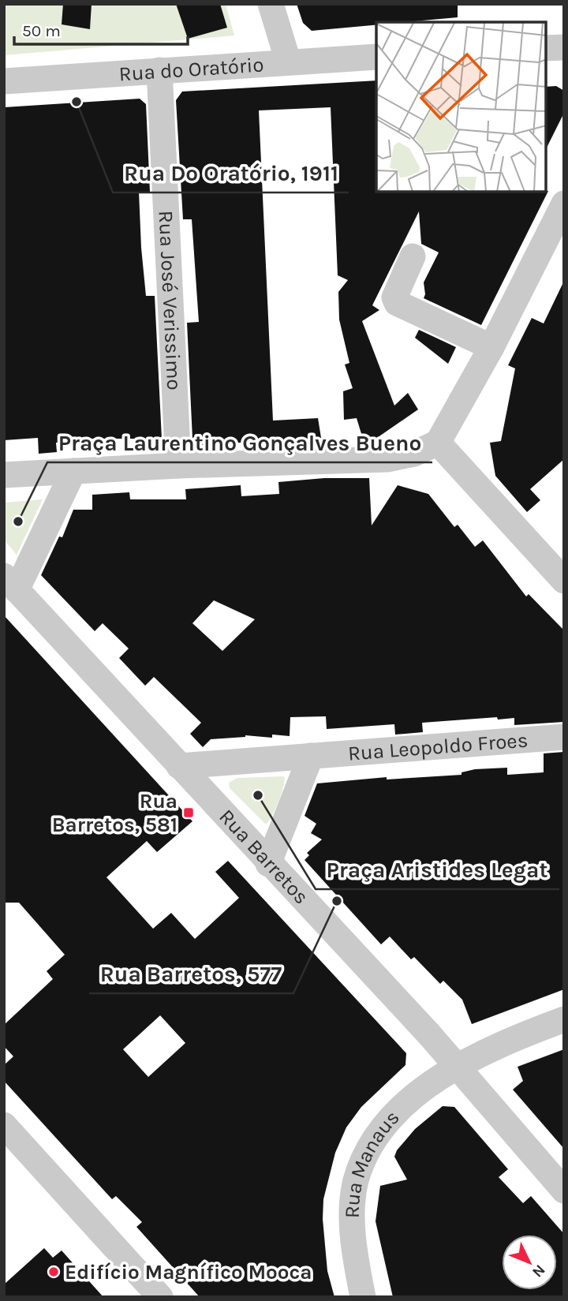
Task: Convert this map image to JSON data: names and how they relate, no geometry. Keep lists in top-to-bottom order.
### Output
{
  "streets": {
    "street": [
      "Rua do Oratório",
      "Rua José Verissimo",
      "Rua Leopoldo Froes",
      "Rua Barretos",
      "Rua Manaus"
    ]
  },
  "crossings": [
    ["Rua do Oratório", "Rua José Verissimo"],
    ["Rua Leopoldo Froes", "Rua Barretos"],
    ["Rua Barretos", "Rua Manaus"]
  ],
  "places": {
    "other": [
      "Rua Do Oratório, 1911",
      "Praça Laurentino Gonçalves Bueno",
      "Praça Aristides Legat",
      "Rua Barretos, 577",
      "Edifício Magnífico Mooca"
    ],
    "transit": ["Rua Barretos, 581"]
  },
  "scale_bar": "50 m",
  "north": "bottom right"
}
